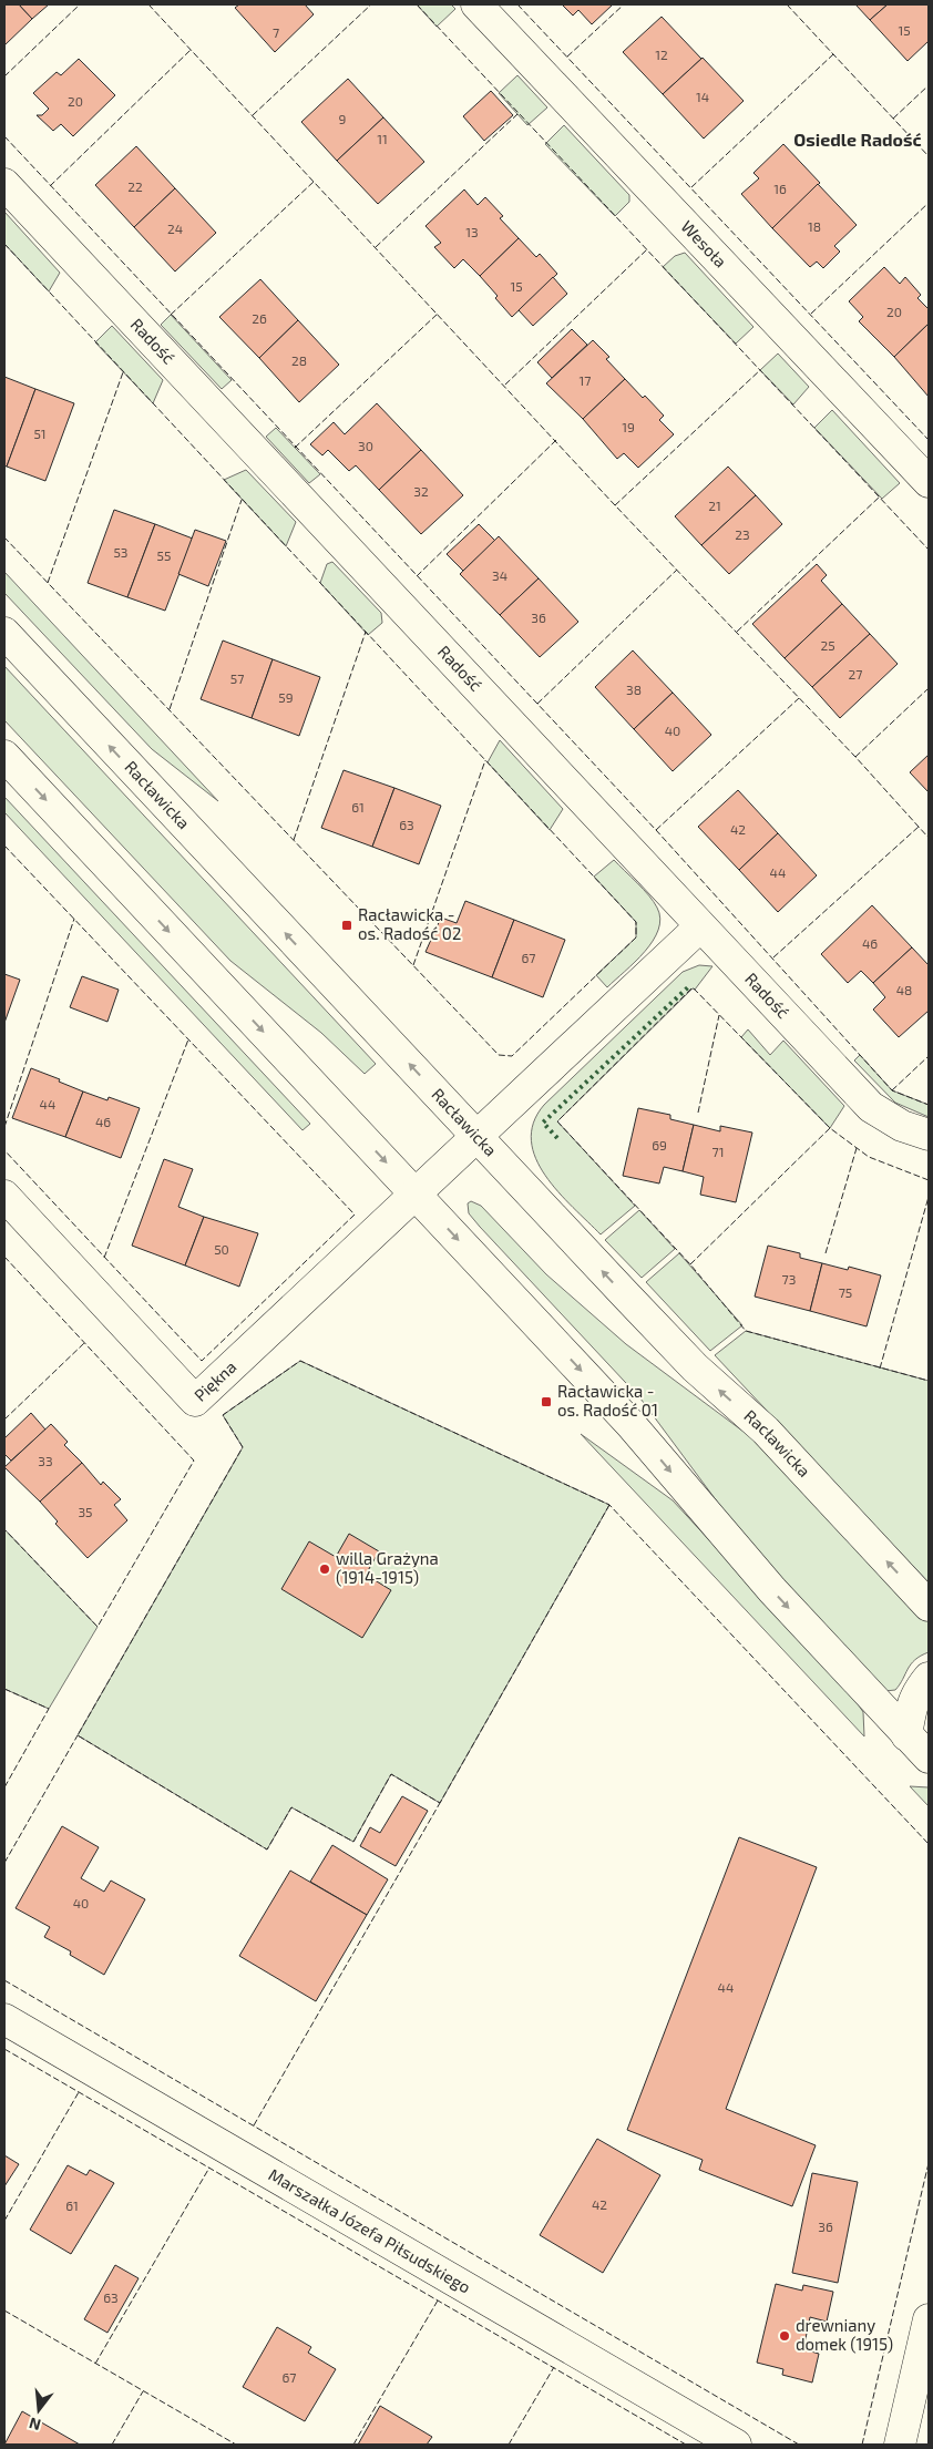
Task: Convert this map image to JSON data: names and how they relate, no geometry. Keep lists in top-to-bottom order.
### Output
{
  "streets": {
    "street": [
      "Wesoła",
      "Radość",
      "Racławicka",
      "Piękna",
      "Marszałka Józefa Piłsudskiego"
    ]
  },
  "districts": ["Osiedle Radość"],
  "places": {
    "transit": ["Racławicka - os. Radość 02", "Racławicka - os. Radość 01"],
    "other": ["willa Grażyna (1914-1915)", "drewniany domek (1915)"]
  },
  "house_numbers": [
    "15",
    "7",
    "12",
    "14",
    "20",
    "9",
    "11",
    "22",
    "16",
    "18",
    "24",
    "13",
    "15",
    "20",
    "26",
    "28",
    "17",
    "19",
    "51",
    "30",
    "32",
    "21",
    "23",
    "53",
    "55",
    "34",
    "36",
    "25",
    "27",
    "57",
    "38",
    "59",
    "40",
    "61",
    "63",
    "42",
    "44",
    "46",
    "67",
    "48",
    "44",
    "46",
    "69",
    "71",
    "50",
    "73",
    "75",
    "33",
    "35",
    "40",
    "44",
    "42",
    "61",
    "36",
    "63",
    "67"
  ],
  "north": "bottom"
}
